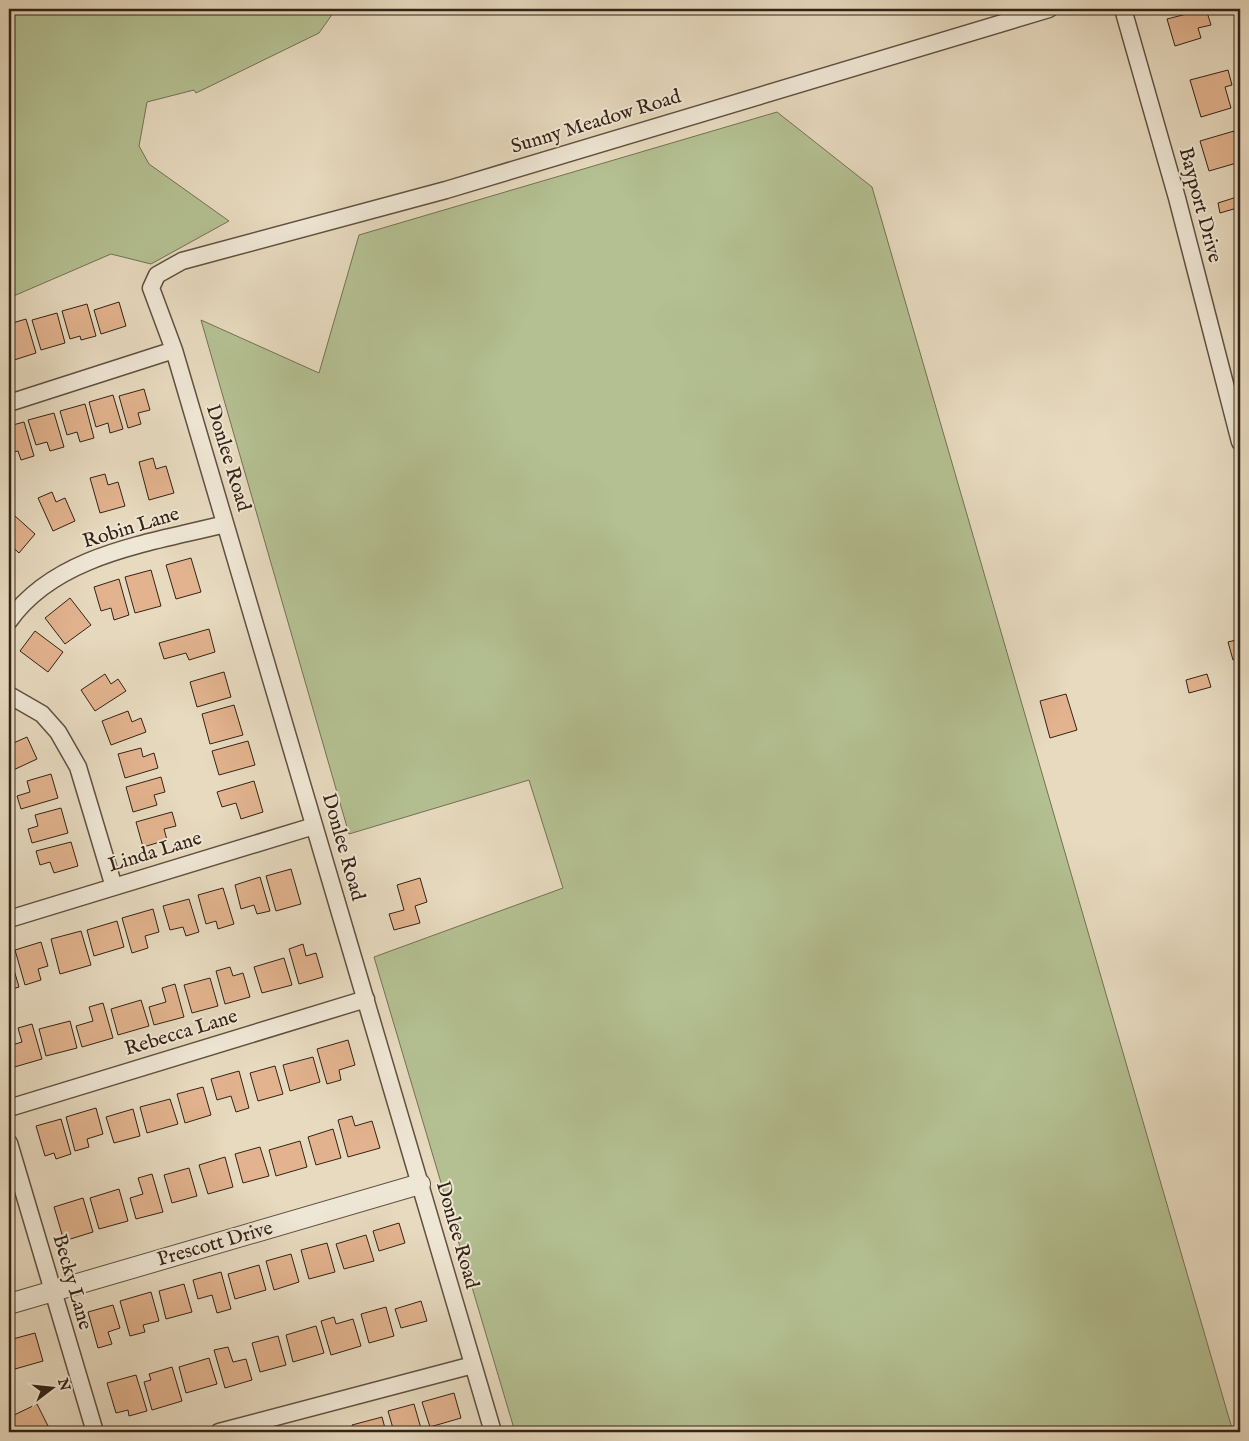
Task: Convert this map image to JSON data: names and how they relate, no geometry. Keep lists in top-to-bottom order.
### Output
{
  "streets": {
    "street": [
      "Sunny Meadow Road",
      "Bayport Drive",
      "Donlee Road",
      "Robin Lane",
      "Linda Lane",
      "Rebecca Lane",
      "Prescott Drive",
      "Becky Lane"
    ]
  },
  "crossings": [
    ["Sunny Meadow Road", "Donlee Road"],
    ["Donlee Road", "Robin Lane"],
    ["Donlee Road", "Linda Lane"],
    ["Donlee Road", "Rebecca Lane"],
    ["Donlee Road", "Prescott Drive"],
    ["Prescott Drive", "Becky Lane"]
  ],
  "north": "right"
}
